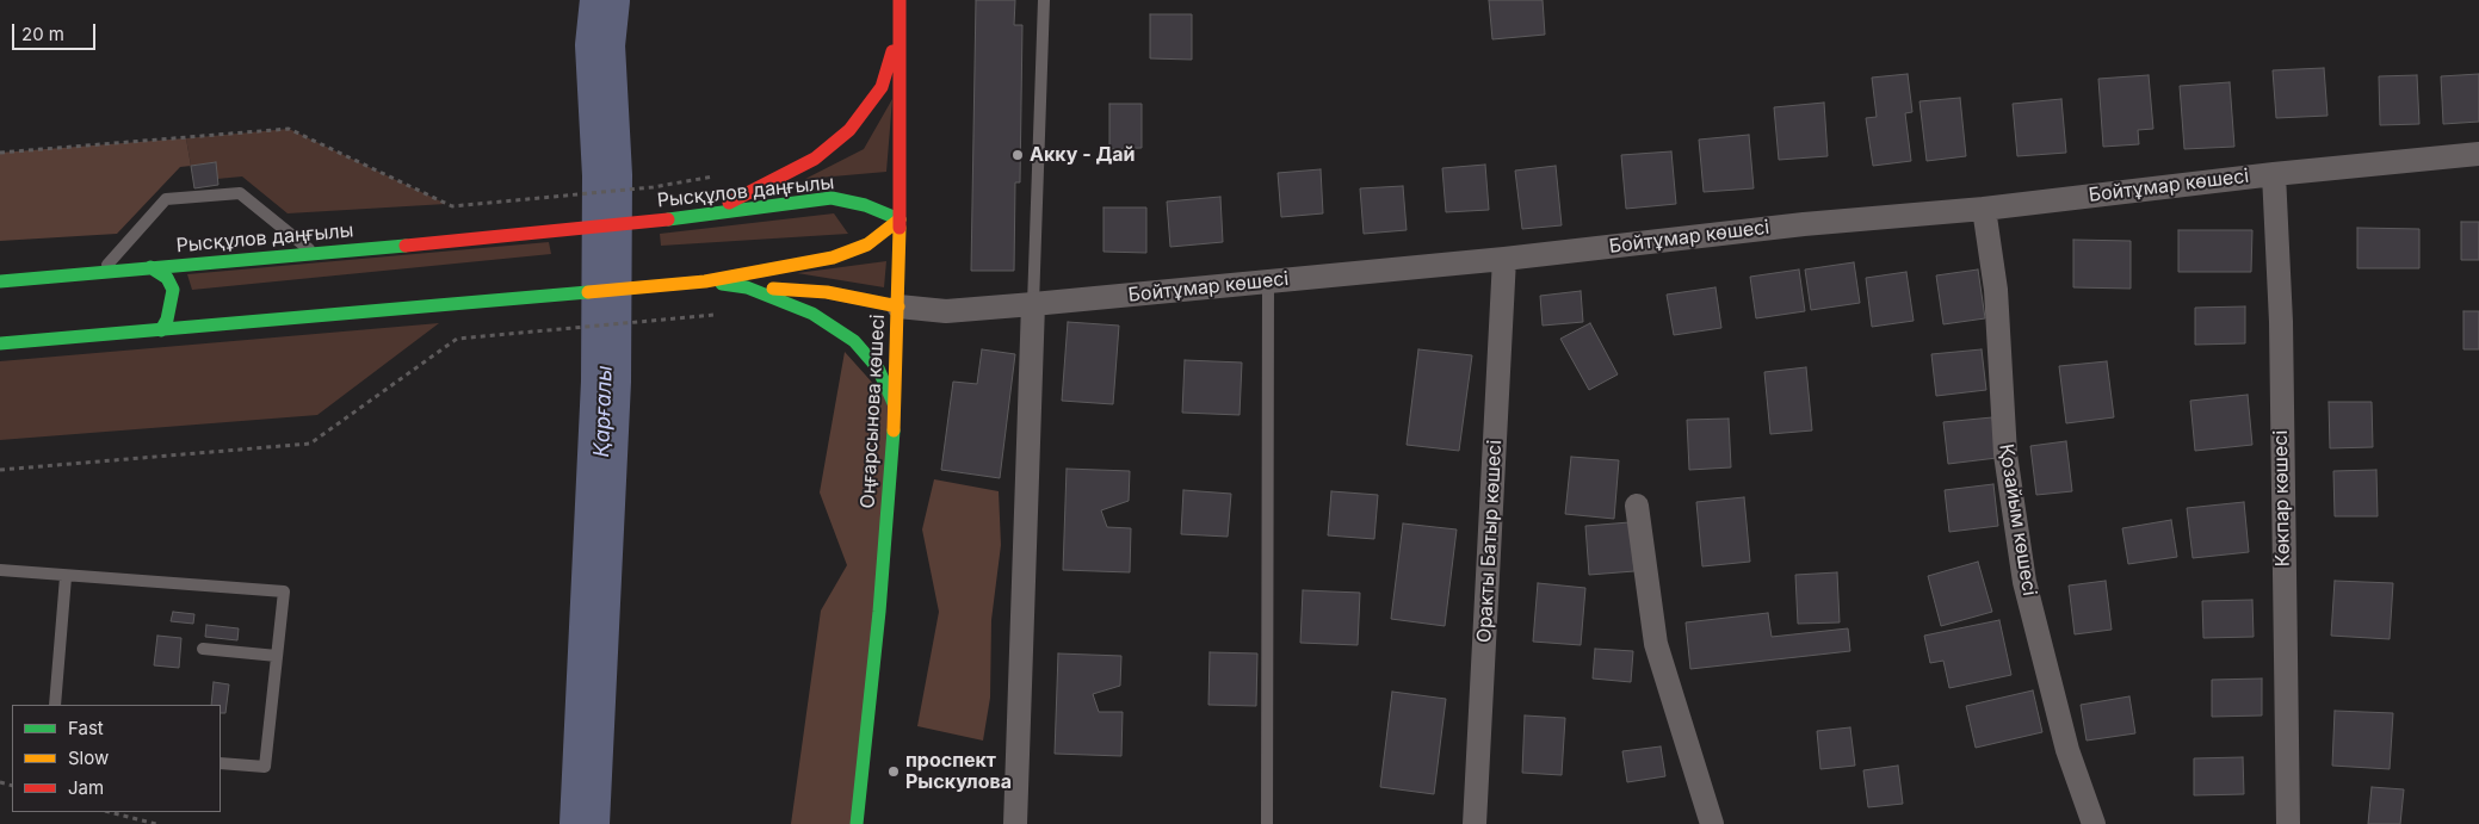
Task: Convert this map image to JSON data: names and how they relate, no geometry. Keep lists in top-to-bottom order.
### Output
{
  "streets": {
    "main road": ["Рысқұлов даңғылы", "Оңғарсынова көшесі"],
    "street": [
      "Бойтұмар көшесі",
      "Көкпар көшесі",
      "Қозайым көшесі",
      "Оракты Батыр көшесі"
    ]
  },
  "crossings": [
    ["Бойтұмар көшесі", "Оңғарсынова көшесі"],
    ["Бойтұмар көшесі", "Көкпар көшесі"],
    ["Бойтұмар көшесі", "Қозайым көшесі"],
    ["Бойтұмар көшесі", "Оракты Батыр көшесі"],
    ["Рысқұлов даңғылы", "Оңғарсынова көшесі"]
  ],
  "water": ["Қарғалы"],
  "places": ["Акку - Дай", "проспект Рыскулова"],
  "legend": ["Fast", "Slow", "Jam"],
  "scale_bar": "20 m"
}
